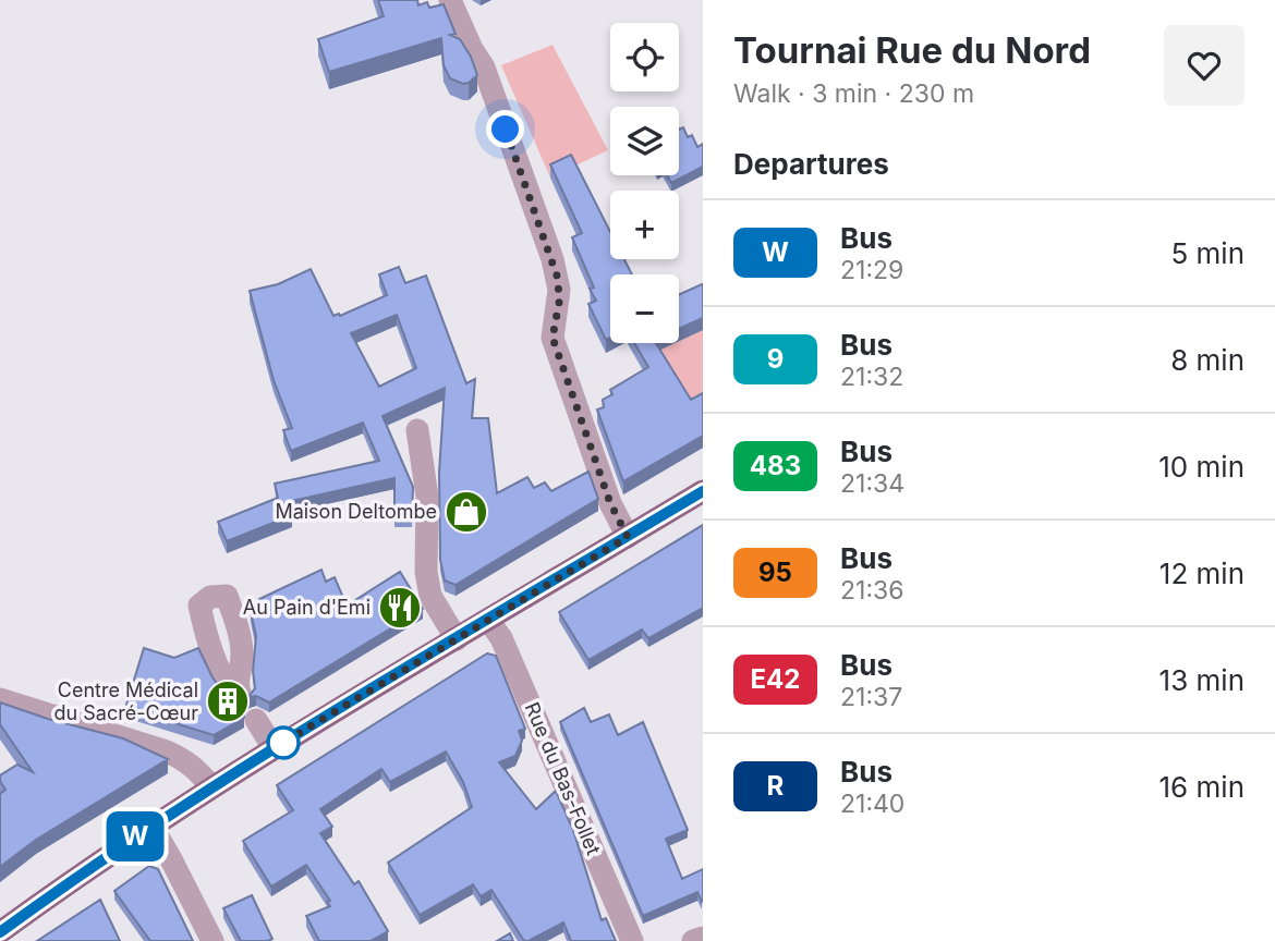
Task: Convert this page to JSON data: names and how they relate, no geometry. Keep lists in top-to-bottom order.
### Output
{
  "streets": {
    "street": ["Rue du Bas-Follet"]
  },
  "places": {
    "shop": ["Maison Deltombe"],
    "restaurant": ["Au Pain d'Emi"],
    "building": ["Centre Médical du Sacré-Cœur"]
  },
  "lines": ["bus line W"],
  "page": {
    "on_map": "W",
    "heading": [
      ["Tournai Rue du Nord", "Walk · 3 min · 230 m"],
      "Departures"
    ],
    "map_buttons": ["+", "−"],
    "list": [
      {
        "mark": "W",
        "name": "Bus",
        "note": "21:29",
        "value": "5 min"
      },
      {
        "mark": "9",
        "name": "Bus",
        "note": "21:32",
        "value": "8 min"
      },
      {
        "mark": "483",
        "name": "Bus",
        "note": "21:34",
        "value": "10 min"
      },
      {
        "mark": "95",
        "name": "Bus",
        "note": "21:36",
        "value": "12 min"
      },
      {
        "mark": "E42",
        "name": "Bus",
        "note": "21:37",
        "value": "13 min"
      },
      {
        "mark": "R",
        "name": "Bus",
        "note": "21:40",
        "value": "16 min"
      }
    ]
  }
}
